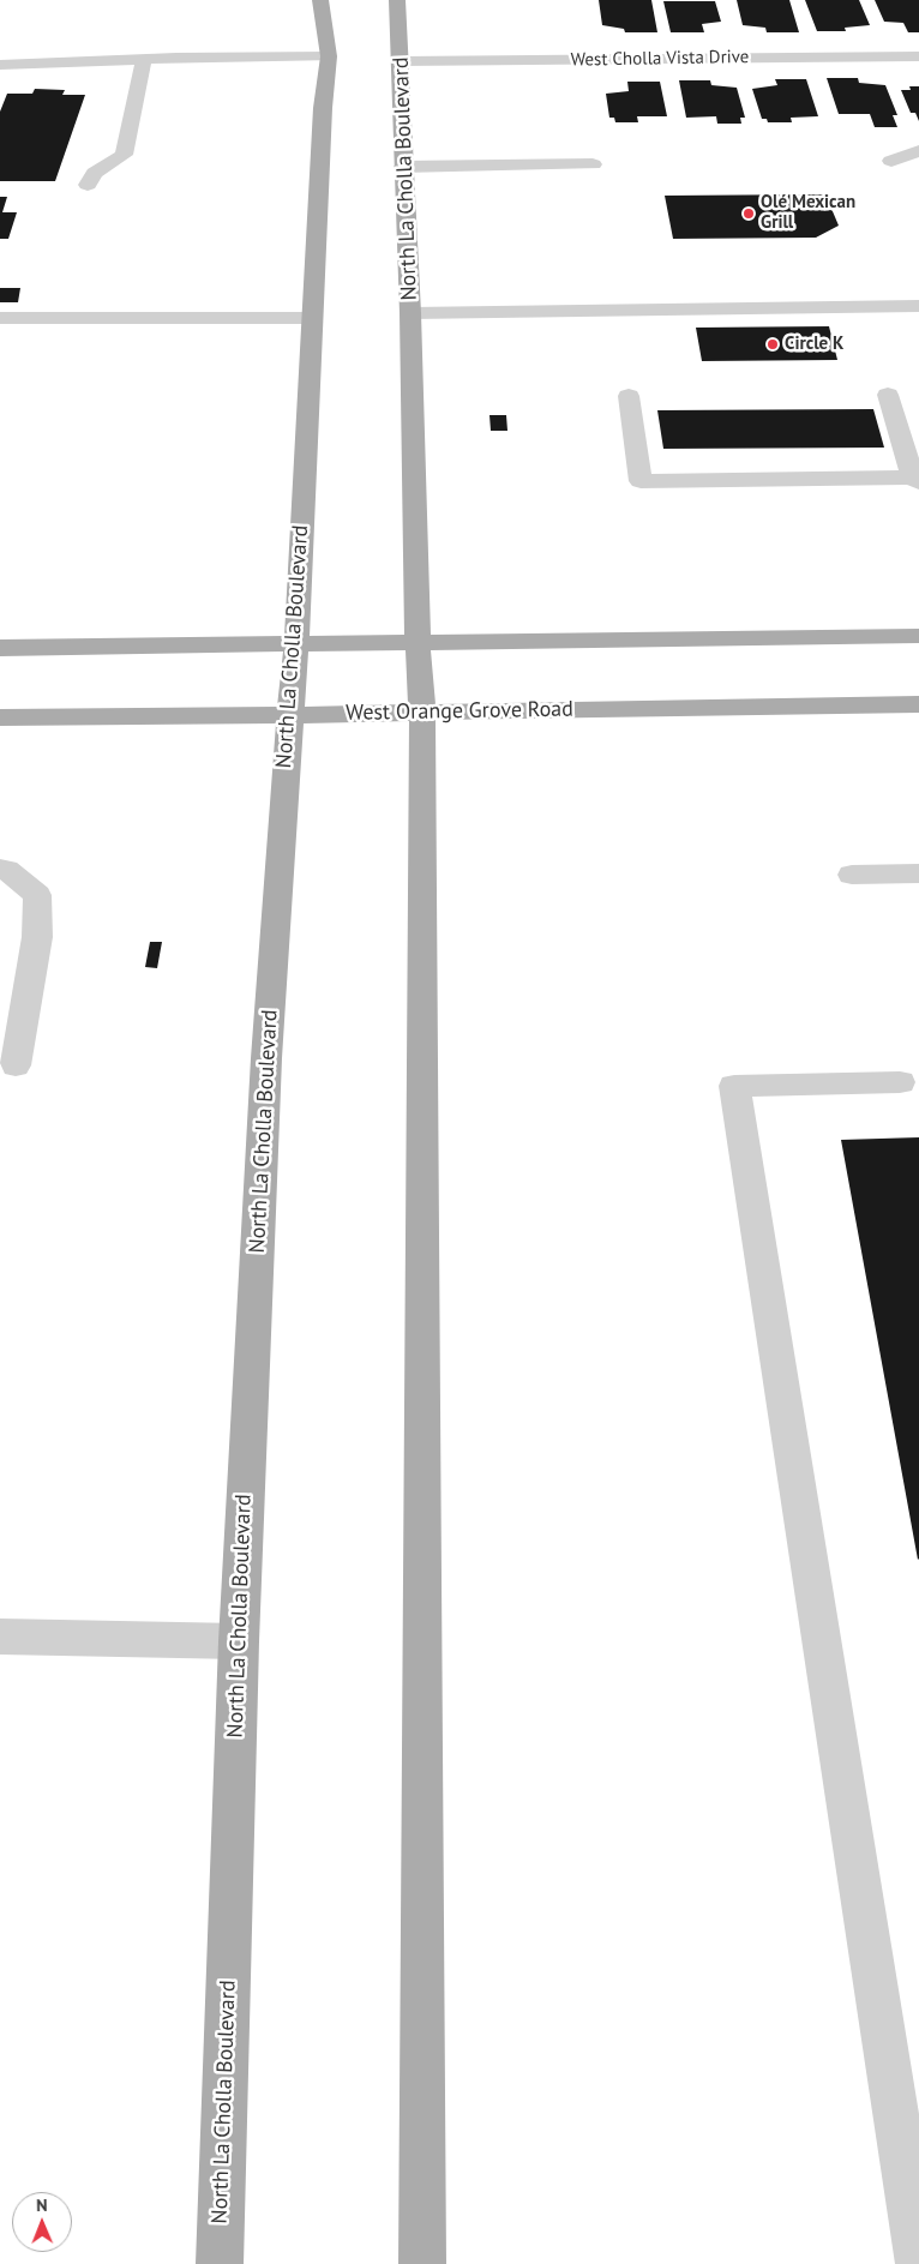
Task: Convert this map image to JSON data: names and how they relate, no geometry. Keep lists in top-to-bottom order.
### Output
{
  "streets": {
    "main road": ["North La Cholla Boulevard", "West Orange Grove Road"],
    "street": ["West Cholla Vista Drive"]
  },
  "crossings": [
    ["West Cholla Vista Drive", "North La Cholla Boulevard"],
    ["North La Cholla Boulevard", "West Orange Grove Road"]
  ],
  "places": ["Olé Mexican Grill", "Circle K"],
  "north": "top"
}
